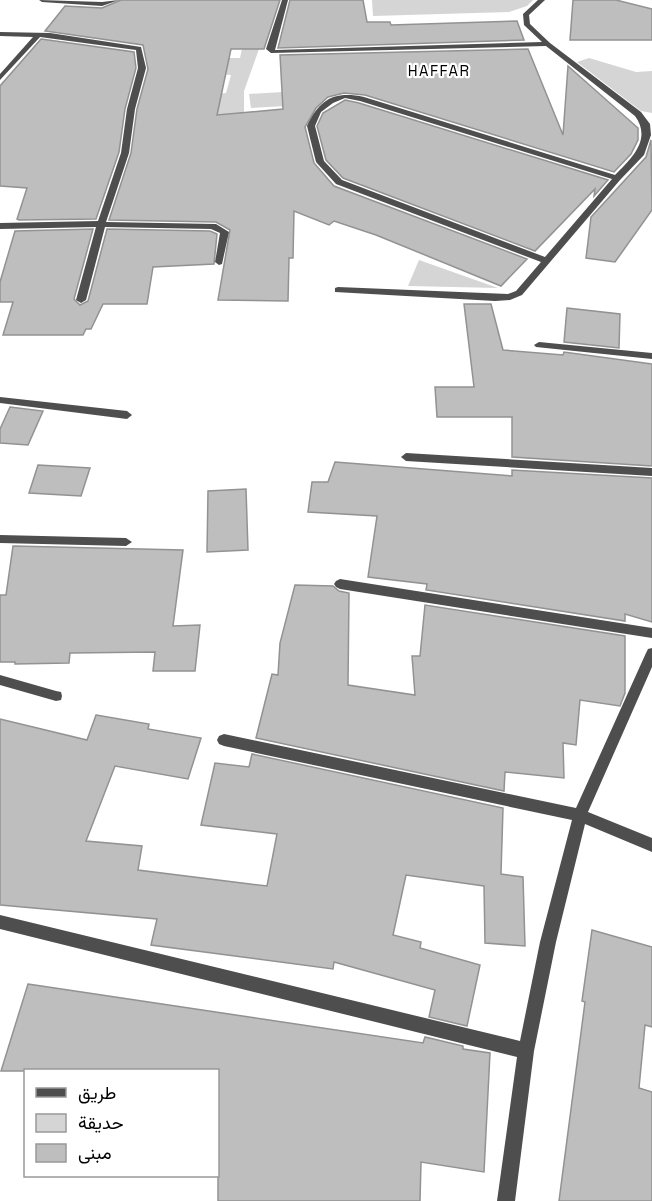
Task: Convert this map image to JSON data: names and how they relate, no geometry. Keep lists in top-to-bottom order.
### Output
{
  "districts": ["HAFFAR"],
  "legend": ["طريق", "حديقة", "مبنى"]
}
